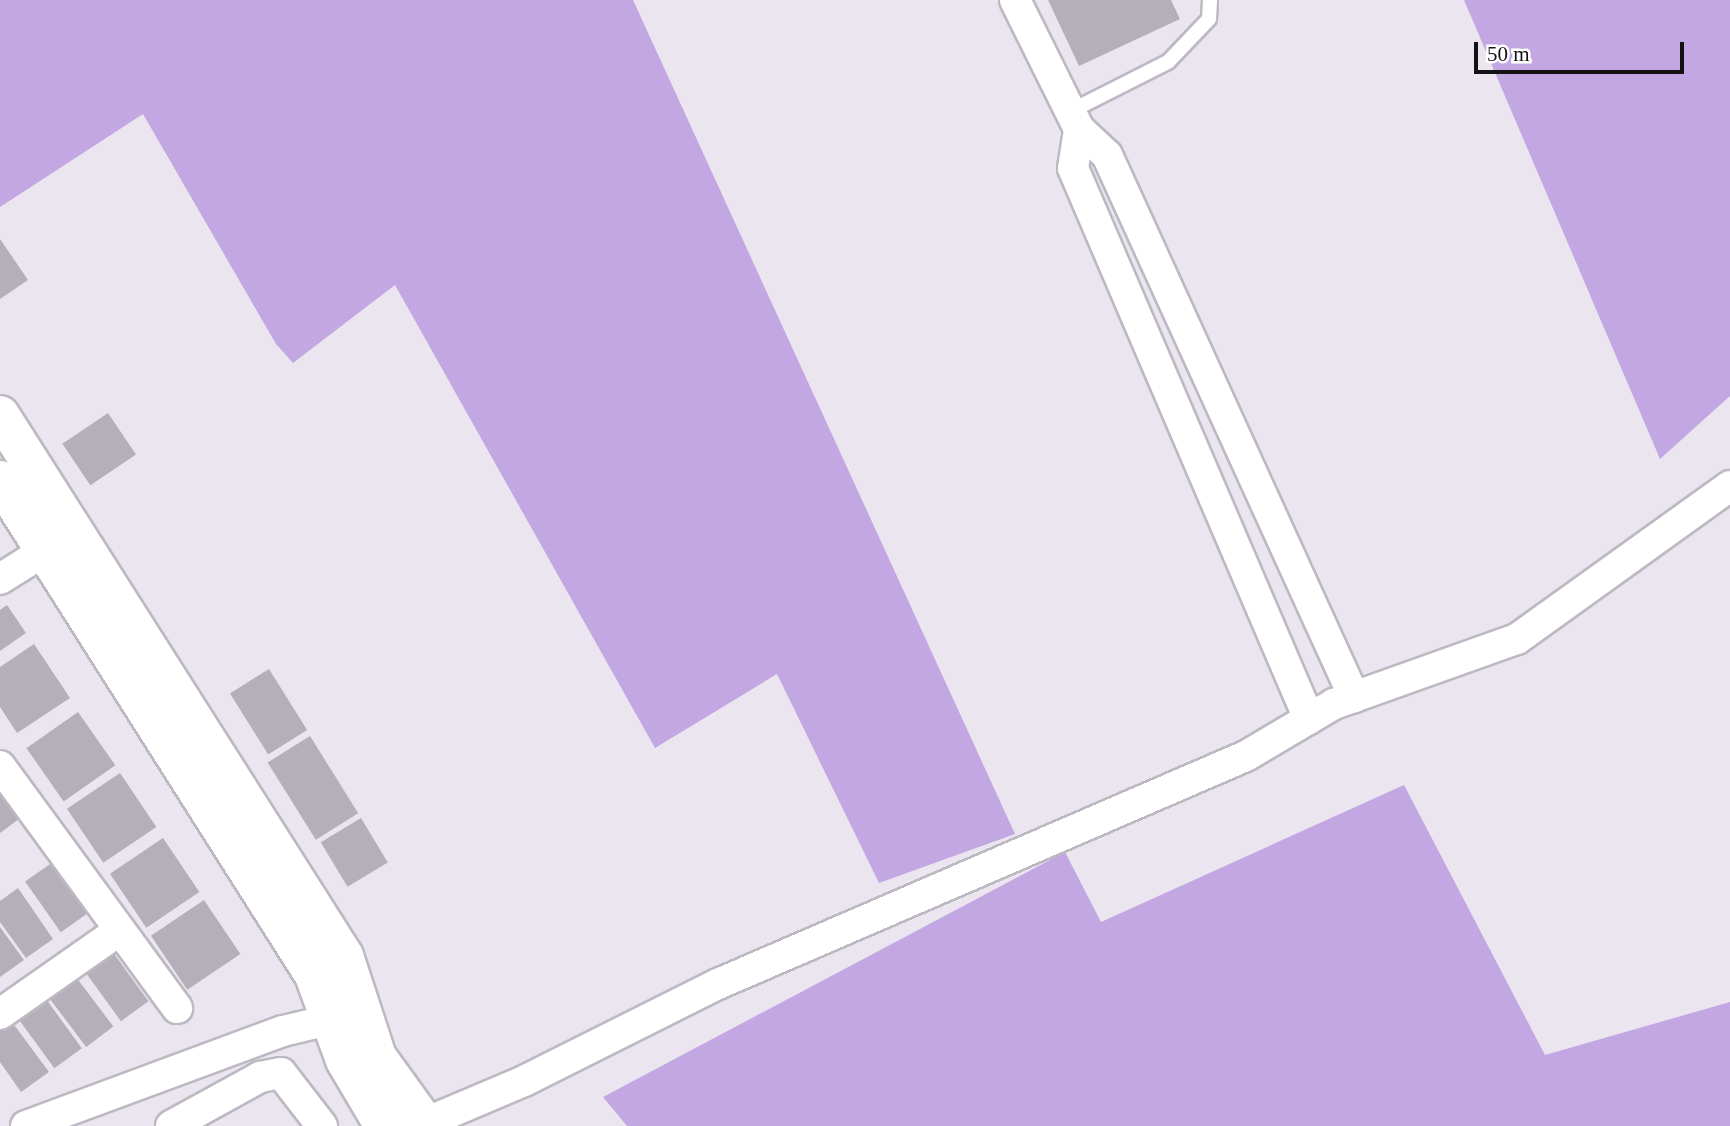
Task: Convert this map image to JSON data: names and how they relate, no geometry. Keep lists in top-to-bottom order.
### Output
{
  "scale_bar": "50 m"
}
